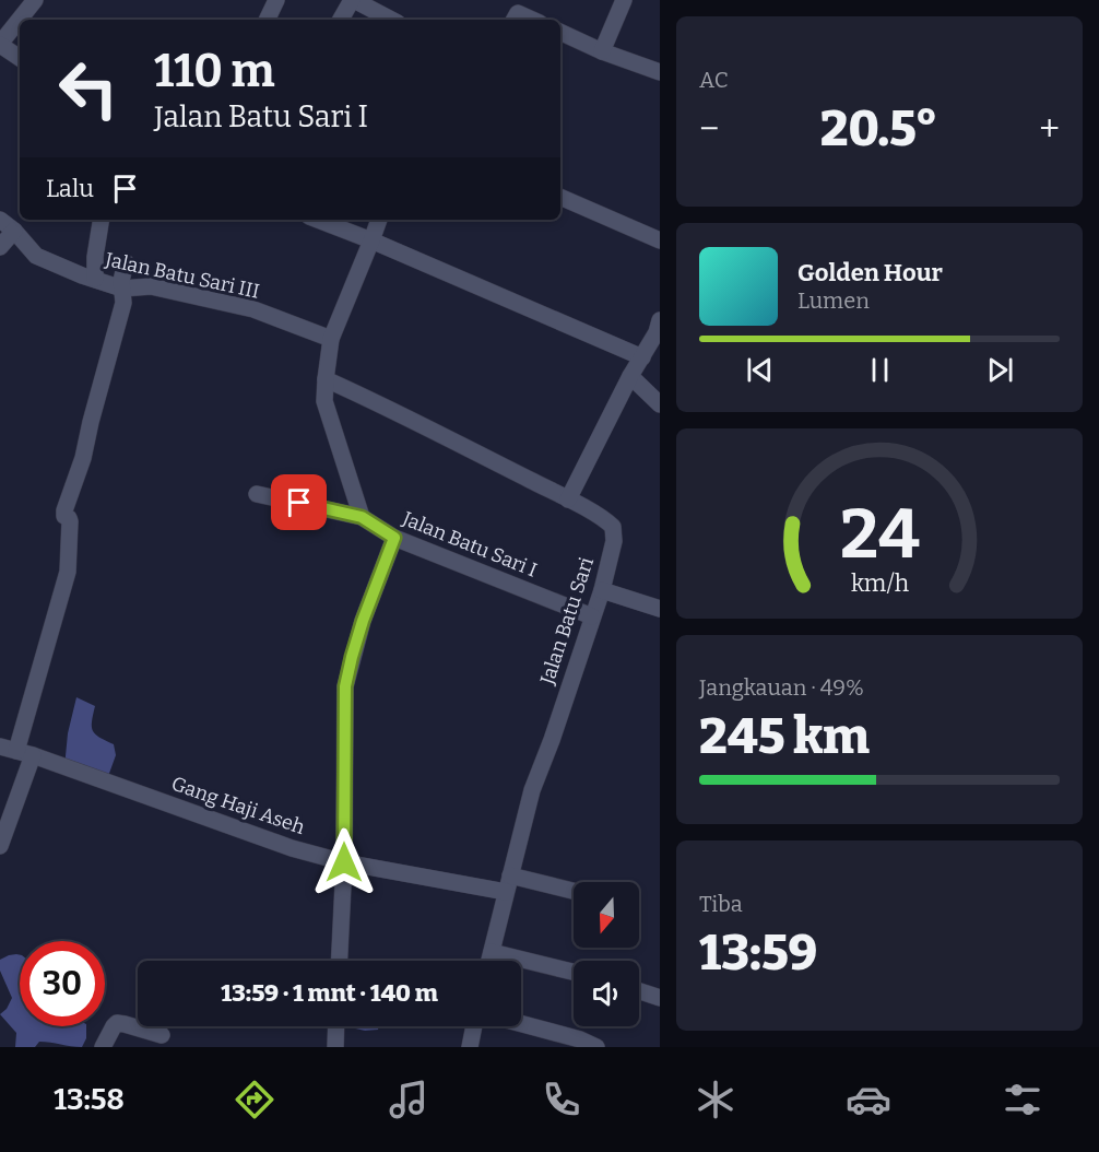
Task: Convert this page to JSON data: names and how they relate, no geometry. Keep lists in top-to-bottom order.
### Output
{
  "streets": {
    "street": [
      "Jalan Batu Sari III",
      "Jalan Batu Sari I",
      "Jalan Batu Sari",
      "Gang Haji Aseh"
    ]
  },
  "crossings": [
    ["Jalan Batu Sari I", "Jalan Batu Sari"],
    ["Jalan Batu Sari", "Gang Haji Aseh"]
  ],
  "north": "bottom",
  "page": {
    "tile": [
      "AC",
      ["Jangkauan · 49%", "245 km"],
      ["Tiba", "13:59"]
    ],
    "turn": ["110 m", "Jalan Batu Sari I"],
    "heat": ["−", "20.5°", "+"],
    "then": "Lalu",
    "song": ["Golden Hour", "Lumen"],
    "limit": "30",
    "trip": "13:59 · 1 mnt · 140 m",
    "tabs": "13:58",
    "gauge": ["24", "km/h"]
  }
}
